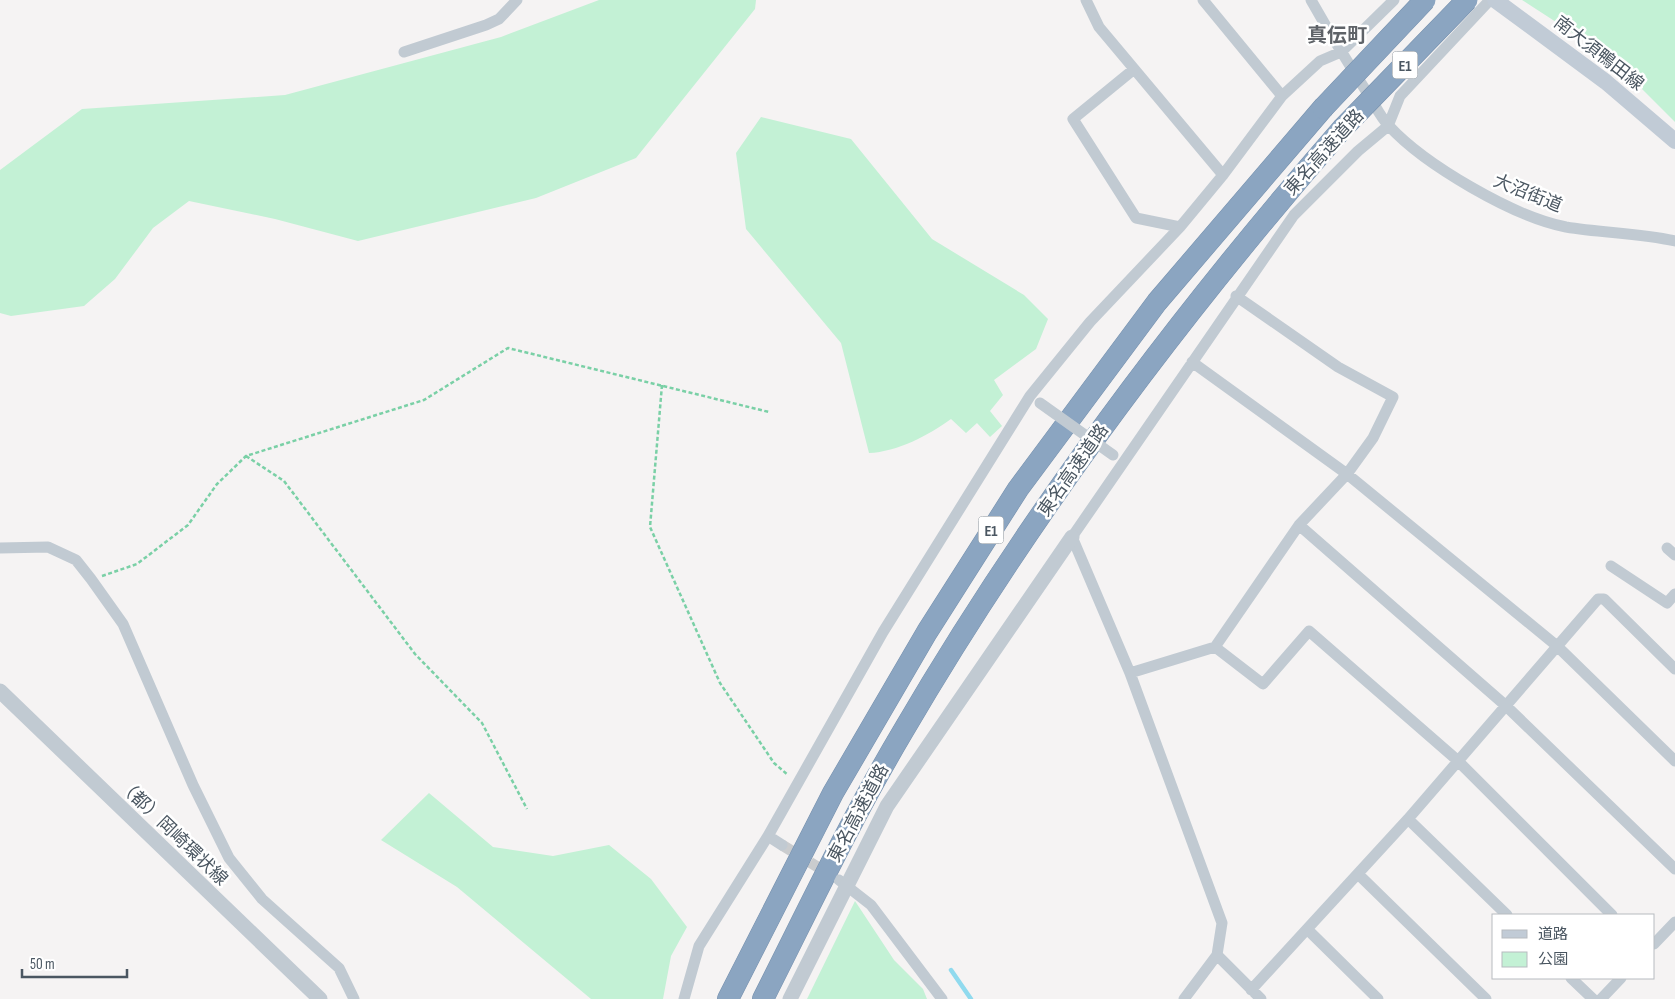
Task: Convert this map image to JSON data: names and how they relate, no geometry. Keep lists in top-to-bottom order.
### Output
{
  "streets": {
    "highway": ["E1", "東名高速道路"],
    "main road": ["南大須鴨田線"],
    "street": ["大沼街道", "（都）岡崎環状線"]
  },
  "districts": ["真伝町"],
  "legend": ["道路", "公園"],
  "scale_bar": "50 m"
}
